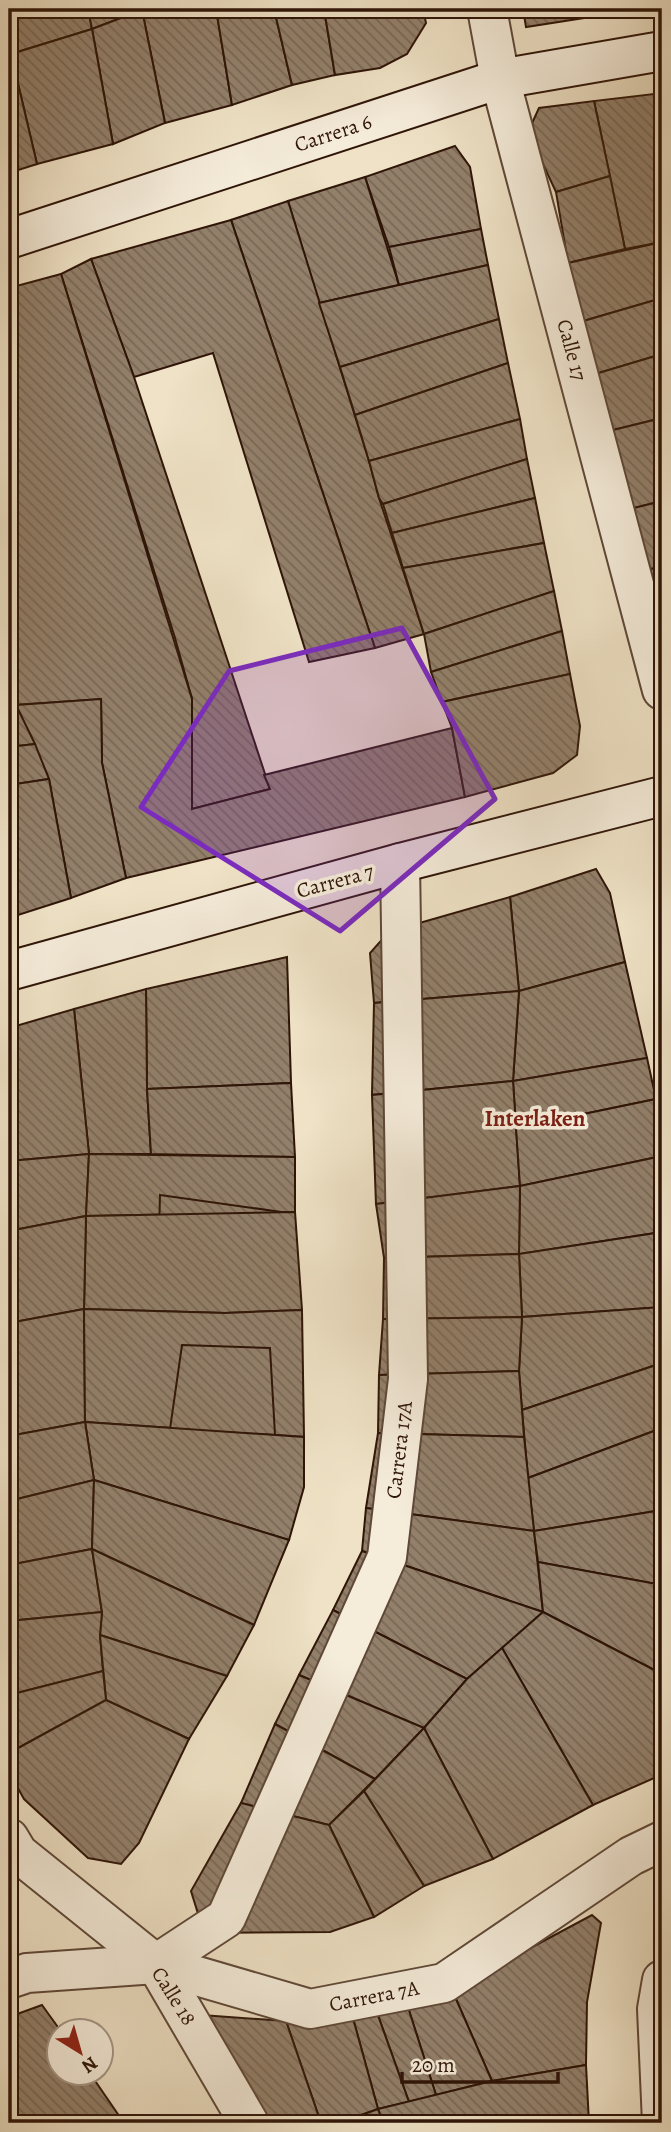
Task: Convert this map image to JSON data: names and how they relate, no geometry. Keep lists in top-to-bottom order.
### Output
{
  "streets": {
    "street": [
      "Carrera 6",
      "Calle 17",
      "Carrera 7",
      "Carrera 17A",
      "Calle 18",
      "Carrera 7A"
    ]
  },
  "crossings": [
    ["Carrera 6", "Calle 17"],
    ["Carrera 7", "Carrera 17A"],
    ["Carrera 17A", "Calle 18"],
    ["Carrera 17A", "Carrera 7A"],
    ["Calle 18", "Carrera 7A"]
  ],
  "districts": ["Interlaken"],
  "scale_bar": "20 m",
  "north": "bottom right"
}
